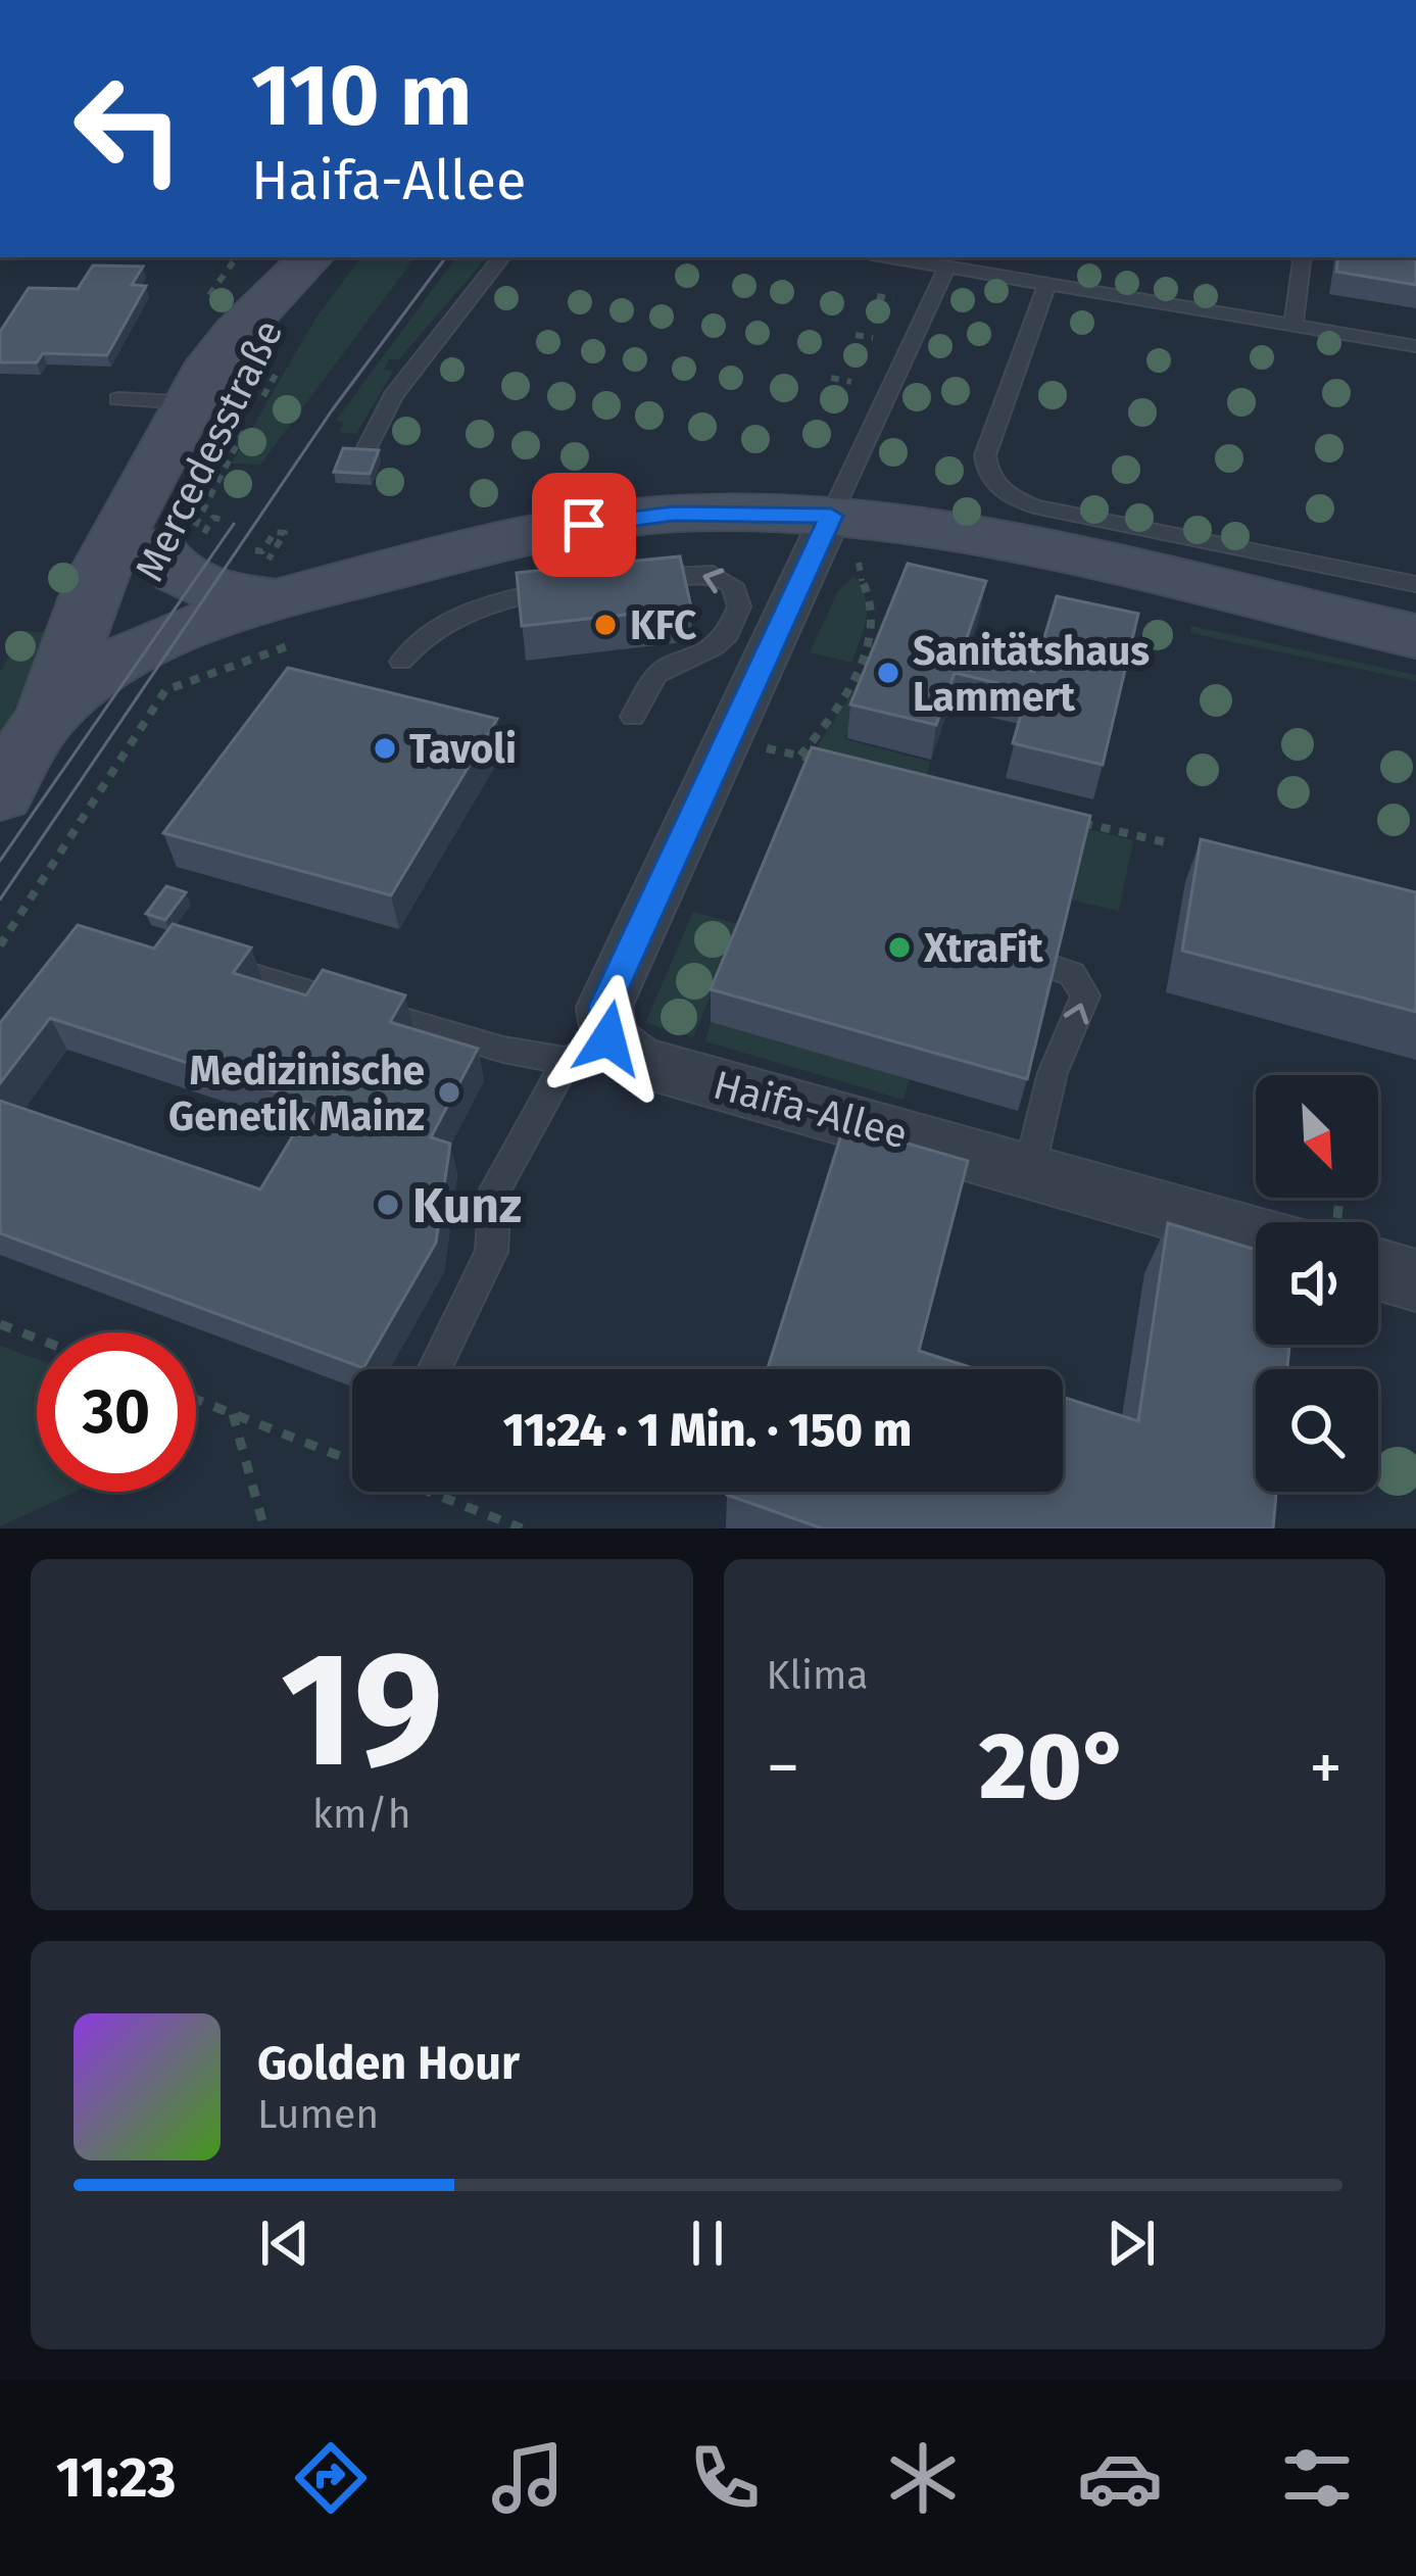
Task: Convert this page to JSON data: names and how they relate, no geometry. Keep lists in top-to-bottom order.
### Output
{
  "streets": {
    "street": ["Mercedesstraße", "Haifa-Allee"]
  },
  "places": [
    "KFC",
    "Sanitätshaus Lammert",
    "Tavoli",
    "XtraFit",
    "Medizinische Genetik Mainz",
    "Kunz"
  ],
  "north": "bottom right",
  "page": {
    "turn": ["110 m", "Haifa-Allee"],
    "limit": "30",
    "trip": "11:24 · 1 Min. · 150 m",
    "tile": [
      ["19", "km/h"],
      "Klima"
    ],
    "heat": ["−", "20°", "+"],
    "song": ["Golden Hour", "Lumen"],
    "tabs": "11:23"
  }
}
